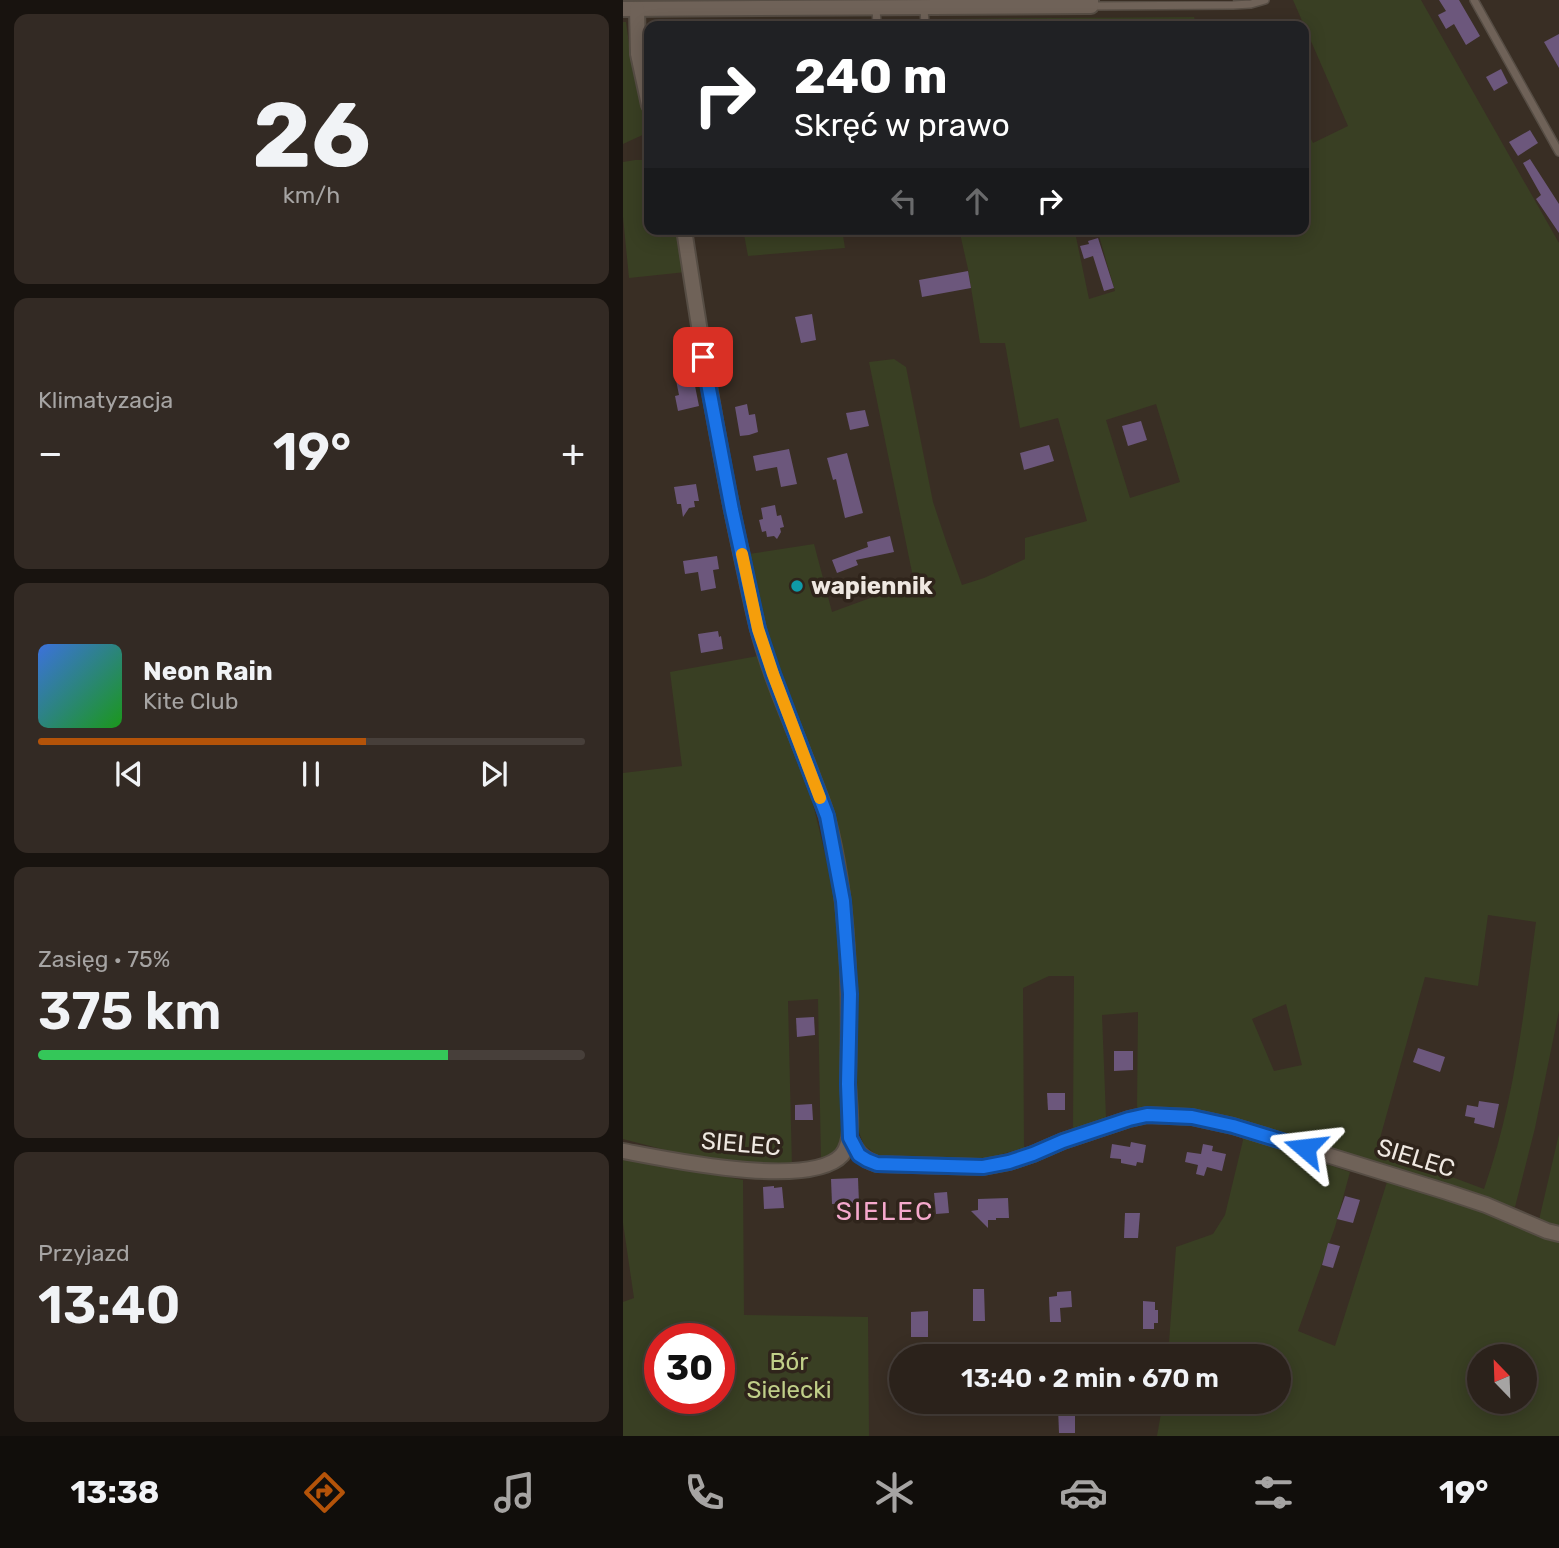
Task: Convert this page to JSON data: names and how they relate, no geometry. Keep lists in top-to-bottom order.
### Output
{
  "streets": {
    "street": ["SIELEC"]
  },
  "districts": ["SIELEC"],
  "parks": ["Bór Sielecki"],
  "places": ["wapiennik"],
  "north": "top left",
  "page": {
    "tile": [
      ["26", "km/h"],
      "Klimatyzacja",
      ["Zasięg · 75%", "375 km"],
      ["Przyjazd", "13:40"]
    ],
    "turn": ["240 m", "Skręć w prawo"],
    "heat": ["−", "19°", "+"],
    "song": ["Neon Rain", "Kite Club"],
    "limit": "30",
    "trip": "13:40 · 2 min · 670 m",
    "tabs": ["13:38", "19°"]
  }
}
